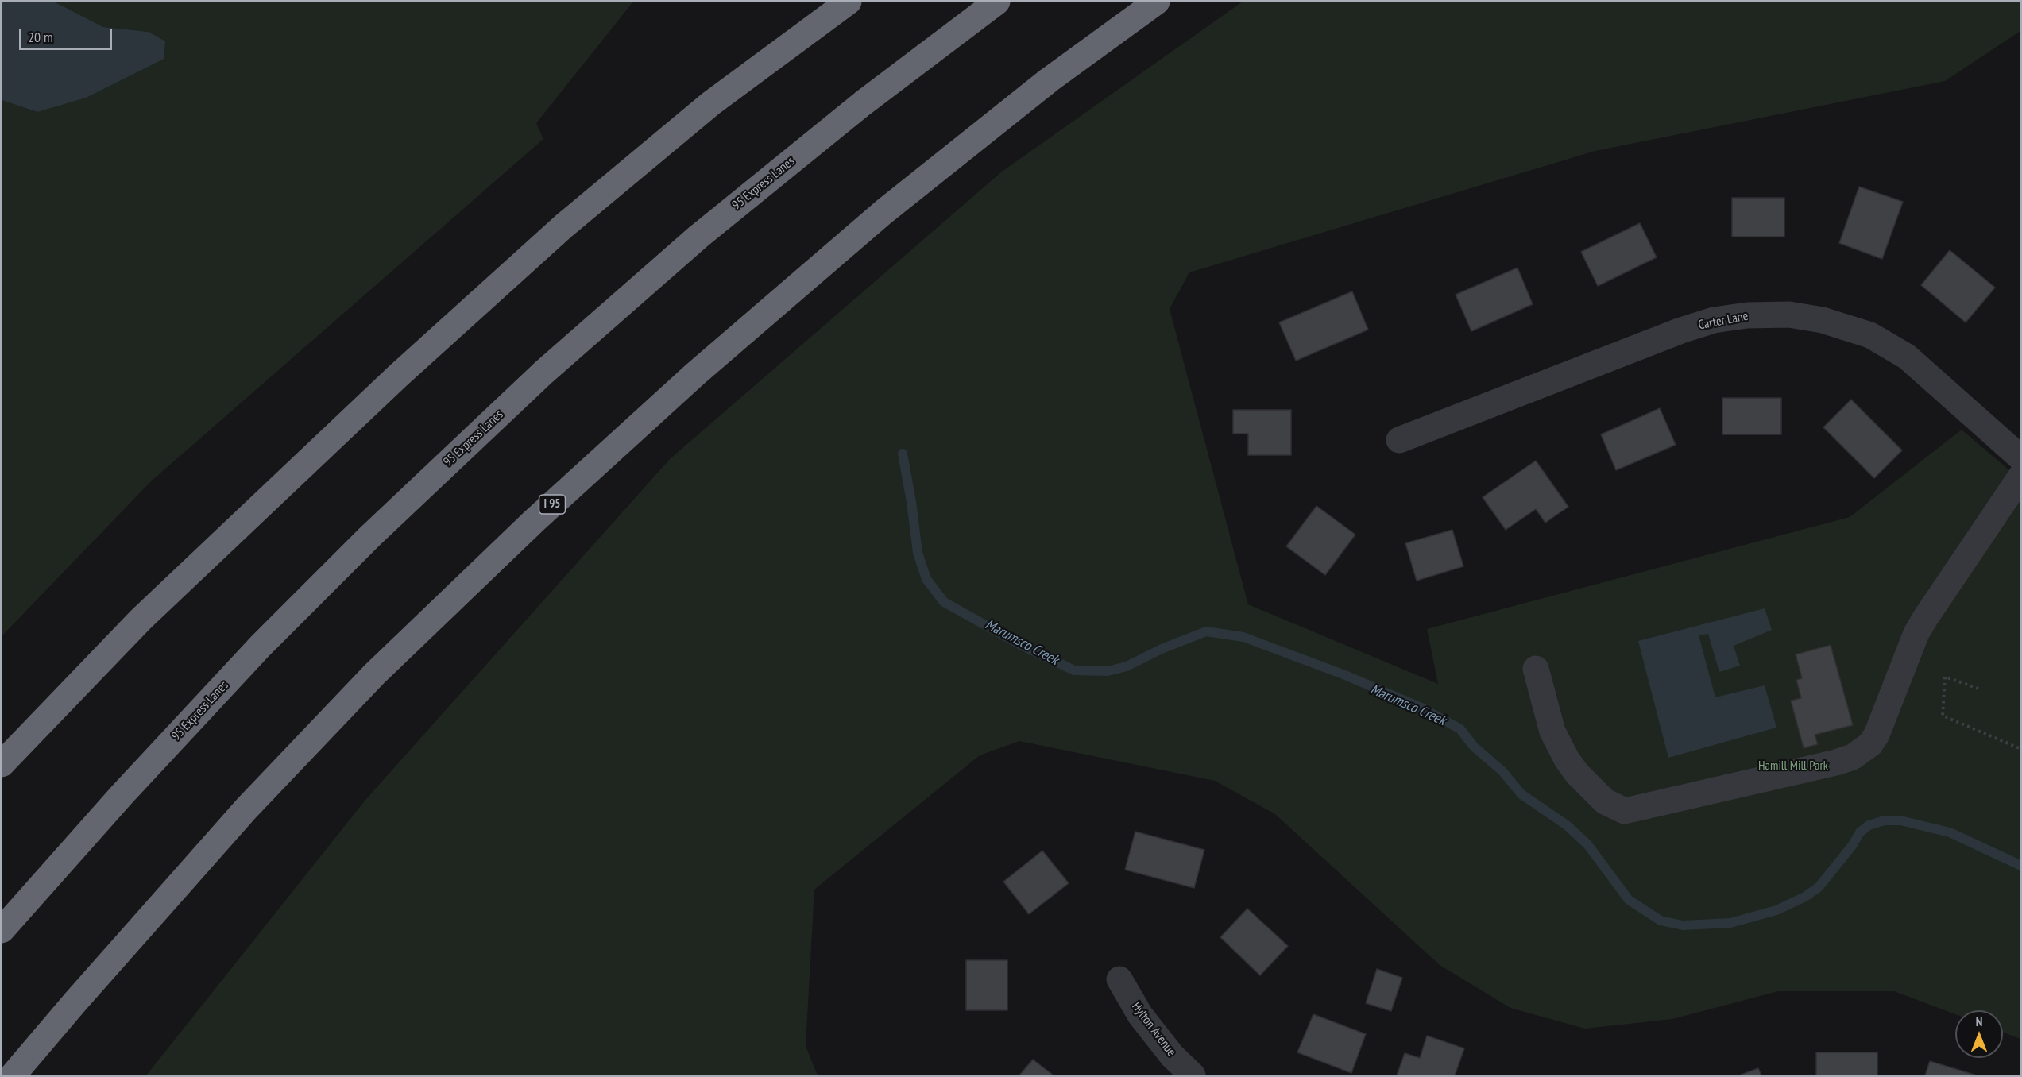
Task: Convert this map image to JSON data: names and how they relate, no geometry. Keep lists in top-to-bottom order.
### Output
{
  "streets": {
    "highway": ["95 Express Lanes", "I 95"],
    "street": ["Carter Lane", "Hylton Avenue"]
  },
  "water": ["Marumsco Creek"],
  "parks": ["Hamill Mill Park"],
  "scale_bar": "20 m",
  "north": "top"
}
